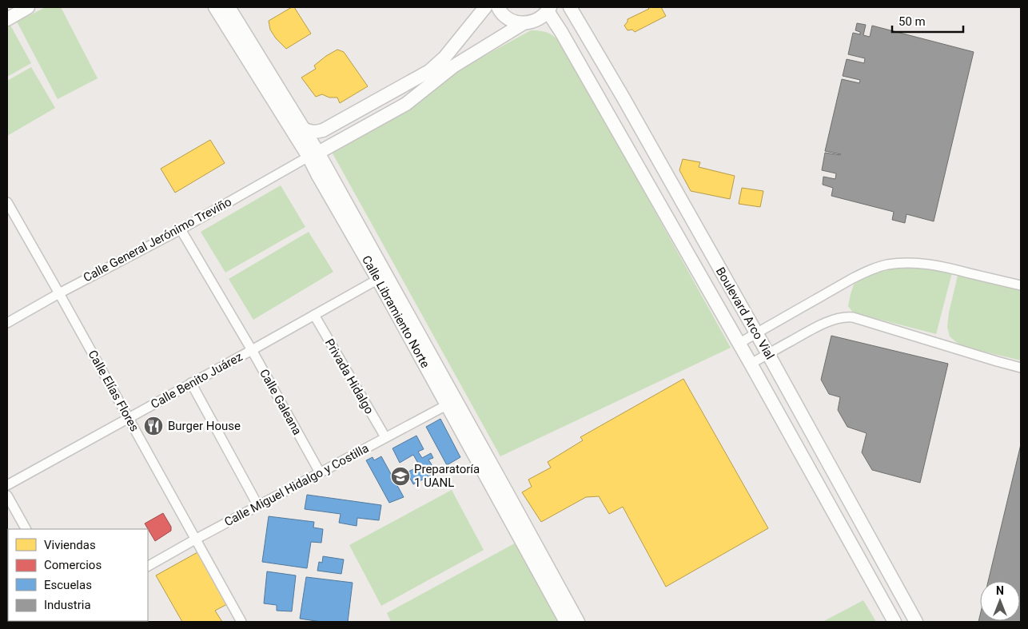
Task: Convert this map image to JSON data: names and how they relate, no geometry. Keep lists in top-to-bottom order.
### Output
{
  "streets": {
    "street": [
      "Calle General Jerónimo Treviño",
      "Calle Libramiento Norte",
      "Boulevard Arco Vial",
      "Privada Hidalgo",
      "Calle Benito Juárez",
      "Calle Elías Flores",
      "Calle Galeana",
      "Calle Miguel Hidalgo y Costilla"
    ]
  },
  "crossings": [
    ["Calle General Jerónimo Treviño", "Calle Libramiento Norte"],
    ["Calle General Jerónimo Treviño", "Calle Elías Flores"],
    ["Calle General Jerónimo Treviño", "Calle Galeana"],
    ["Calle Libramiento Norte", "Calle Benito Juárez"],
    ["Calle Libramiento Norte", "Calle Miguel Hidalgo y Costilla"],
    ["Privada Hidalgo", "Calle Benito Juárez"],
    ["Privada Hidalgo", "Calle Miguel Hidalgo y Costilla"],
    ["Calle Benito Juárez", "Calle Elías Flores"],
    ["Calle Benito Juárez", "Calle Galeana"],
    ["Calle Elías Flores", "Calle Miguel Hidalgo y Costilla"],
    ["Calle Galeana", "Calle Miguel Hidalgo y Costilla"]
  ],
  "places": {
    "restaurant": ["Burger House"],
    "school or university": ["Preparatoría 1 UANL"]
  },
  "legend": [
    "Viviendas",
    "Comercios",
    "Escuelas",
    "Industria"
  ],
  "scale_bar": "50 m",
  "north": "top"
}
